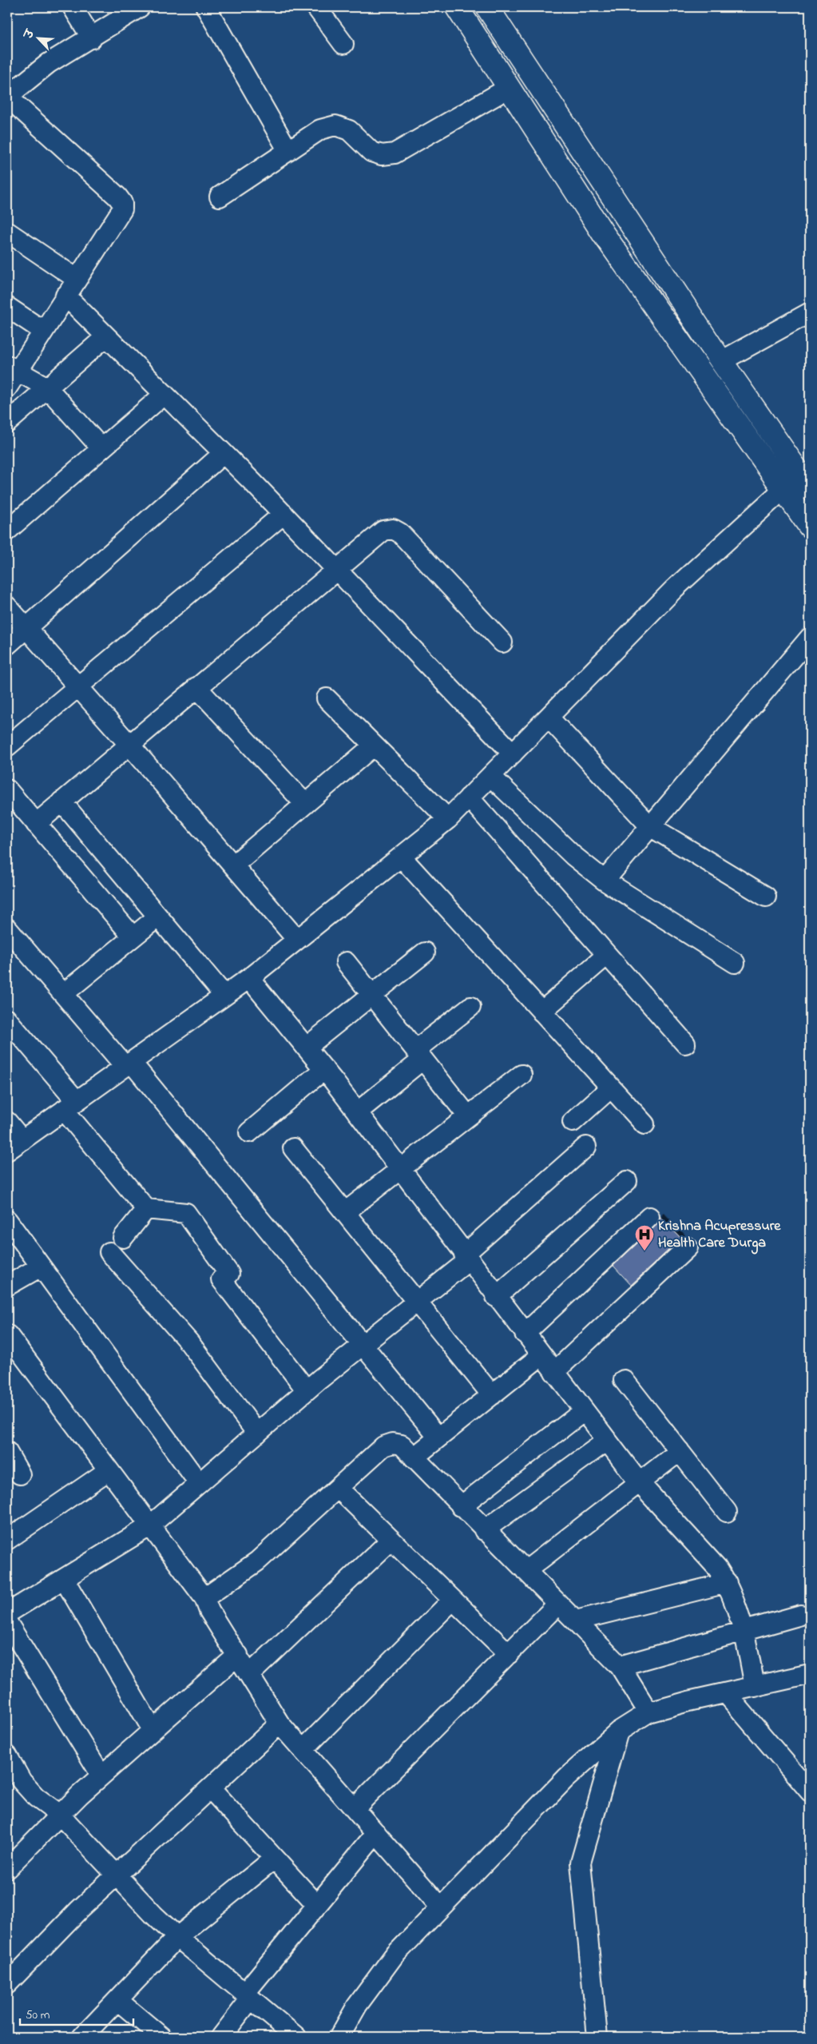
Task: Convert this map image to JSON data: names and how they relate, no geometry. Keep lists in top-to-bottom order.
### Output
{
  "places": {
    "hospital": ["Krishna Acupressure Health Care Durga"]
  },
  "scale_bar": "50 m",
  "north": "top left"
}
